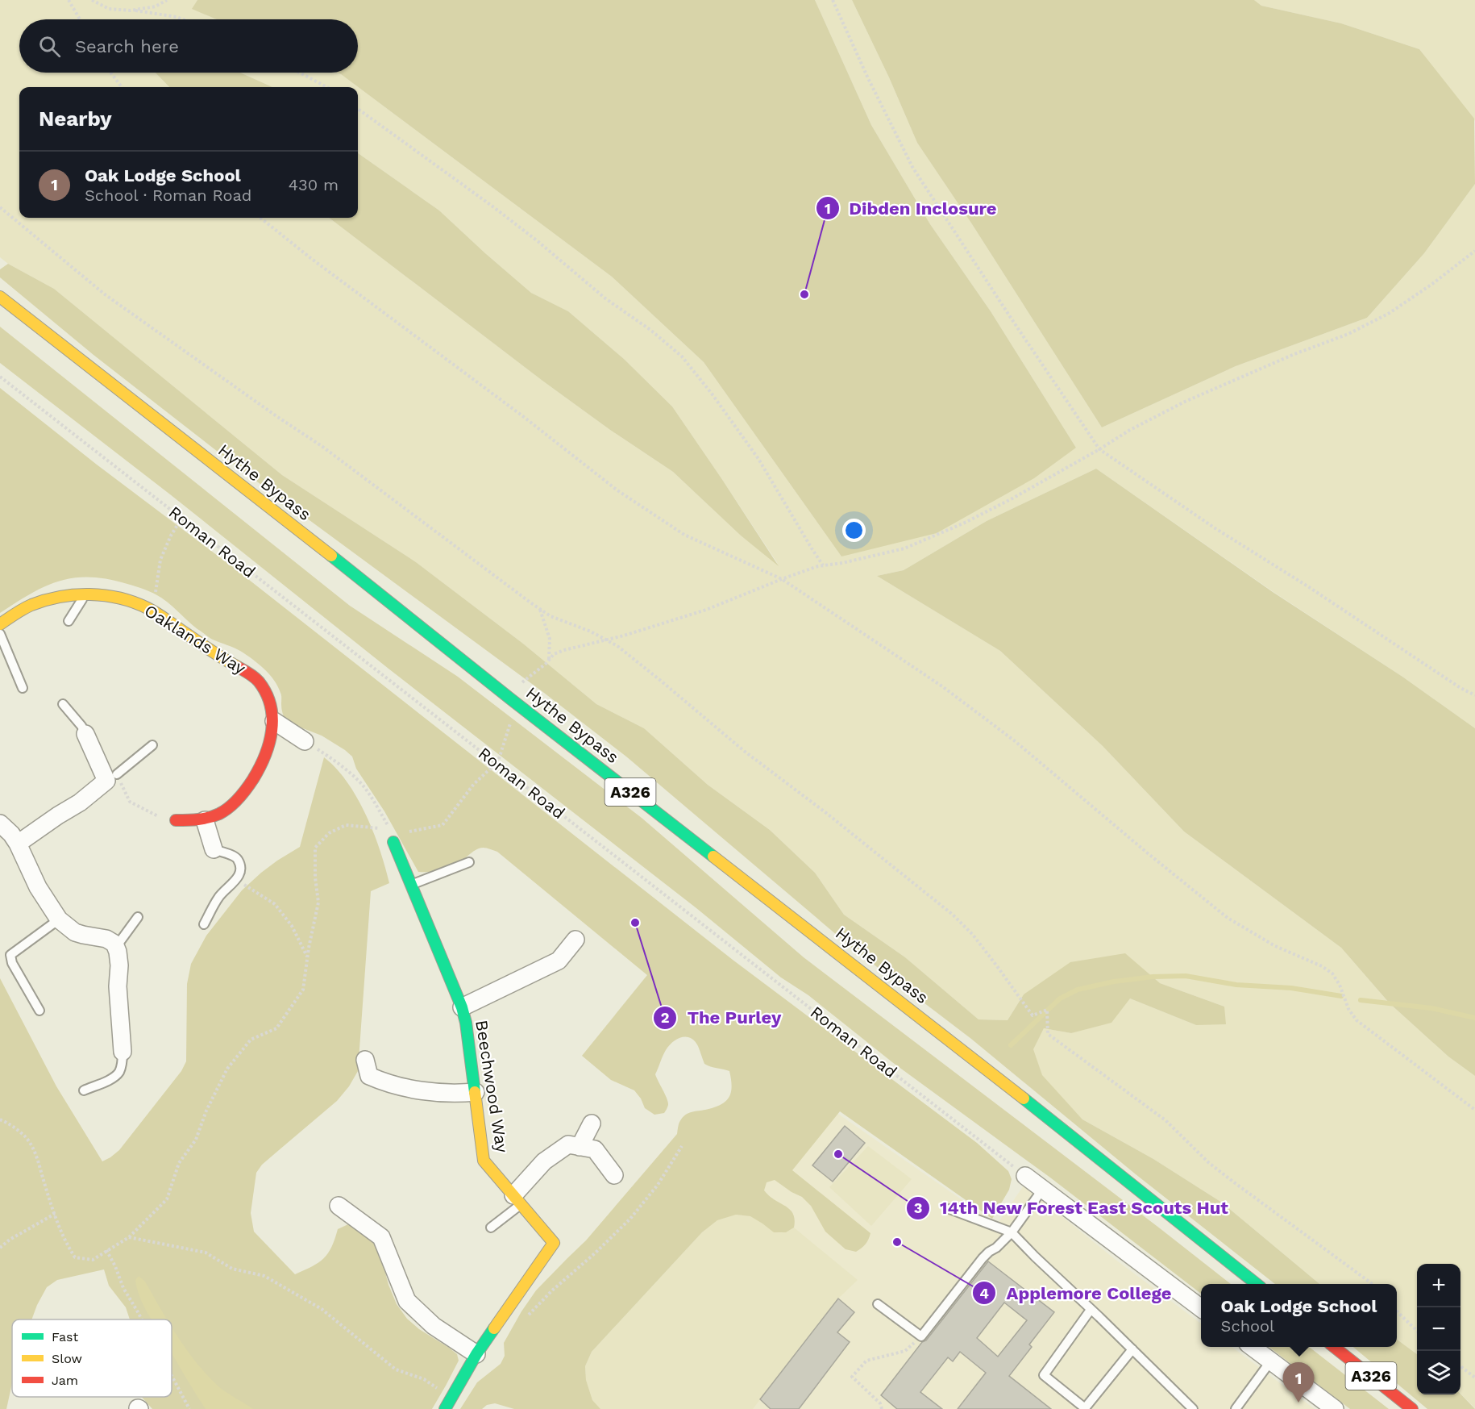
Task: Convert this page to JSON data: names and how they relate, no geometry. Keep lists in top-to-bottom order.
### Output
{
  "streets": {
    "main road": [
      "Hythe Bypass",
      "Oaklands Way",
      "A326",
      "Beechwood Way"
    ],
    "path": ["Roman Road"]
  },
  "places": [
    "Dibden Inclosure",
    "The Purley",
    "14th New Forest East Scouts Hut",
    "Applemore College"
  ],
  "legend": ["Fast", "Slow", "Jam"],
  "page": {
    "search": "Search here",
    "heading": "Nearby",
    "list": [
      {
        "mark": "1",
        "name": "Oak Lodge School",
        "note": "School · Roman Road",
        "value": "430 m"
      }
    ],
    "map_buttons": ["+", "−"],
    "popup": ["Oak Lodge School", "School"],
    "pins": "1"
  }
}
